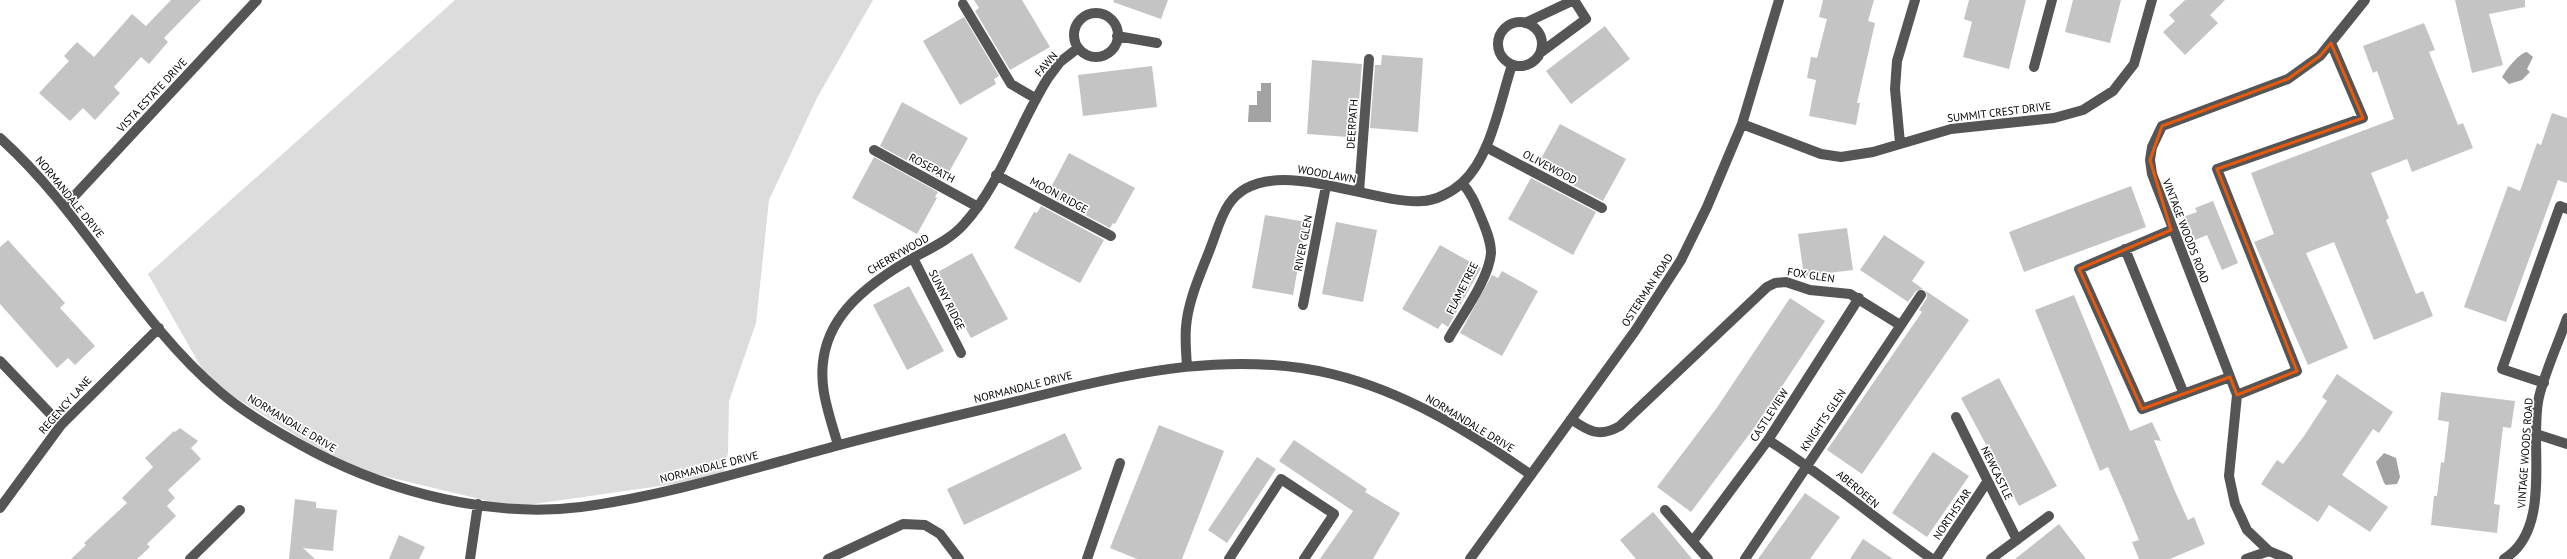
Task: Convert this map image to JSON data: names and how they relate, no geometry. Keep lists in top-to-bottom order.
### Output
{
  "streets": {
    "street": [
      "FAWN",
      "VISTA ESTATE DRIVE",
      "SUMMIT CREST DRIVE",
      "DEERPATH",
      "OLIVEWOOD",
      "ROSEPATH",
      "WOODLAWN",
      "MOON RIDGE",
      "NORMANDALE DRIVE",
      "VINTAGE WOODS ROAD",
      "RIVER GLEN",
      "CHERRYWOOD",
      "FOX GLEN",
      "FLAMETREE",
      "OSTERMAN ROAD",
      "SUNNY RIDGE",
      "REGENCY LANE",
      "CASTLEVIEW",
      "KNIGHTS GLEN",
      "NEWCASTLE",
      "ABERDEEN",
      "NORTHSTAR"
    ]
  },
  "crossings": [
    ["FAWN", "CHERRYWOOD"],
    ["VISTA ESTATE DRIVE", "NORMANDALE DRIVE"],
    ["SUMMIT CREST DRIVE", "OSTERMAN ROAD"],
    ["DEERPATH", "WOODLAWN"],
    ["OLIVEWOOD", "WOODLAWN"],
    ["ROSEPATH", "CHERRYWOOD"],
    ["WOODLAWN", "NORMANDALE DRIVE"],
    ["WOODLAWN", "RIVER GLEN"],
    ["WOODLAWN", "FLAMETREE"],
    ["MOON RIDGE", "CHERRYWOOD"],
    ["NORMANDALE DRIVE", "CHERRYWOOD"],
    ["NORMANDALE DRIVE", "OSTERMAN ROAD"],
    ["NORMANDALE DRIVE", "REGENCY LANE"],
    ["CHERRYWOOD", "SUNNY RIDGE"],
    ["FOX GLEN", "OSTERMAN ROAD"],
    ["FOX GLEN", "CASTLEVIEW"],
    ["FOX GLEN", "KNIGHTS GLEN"],
    ["CASTLEVIEW", "ABERDEEN"],
    ["KNIGHTS GLEN", "ABERDEEN"],
    ["NEWCASTLE", "NORTHSTAR"]
  ]
}
